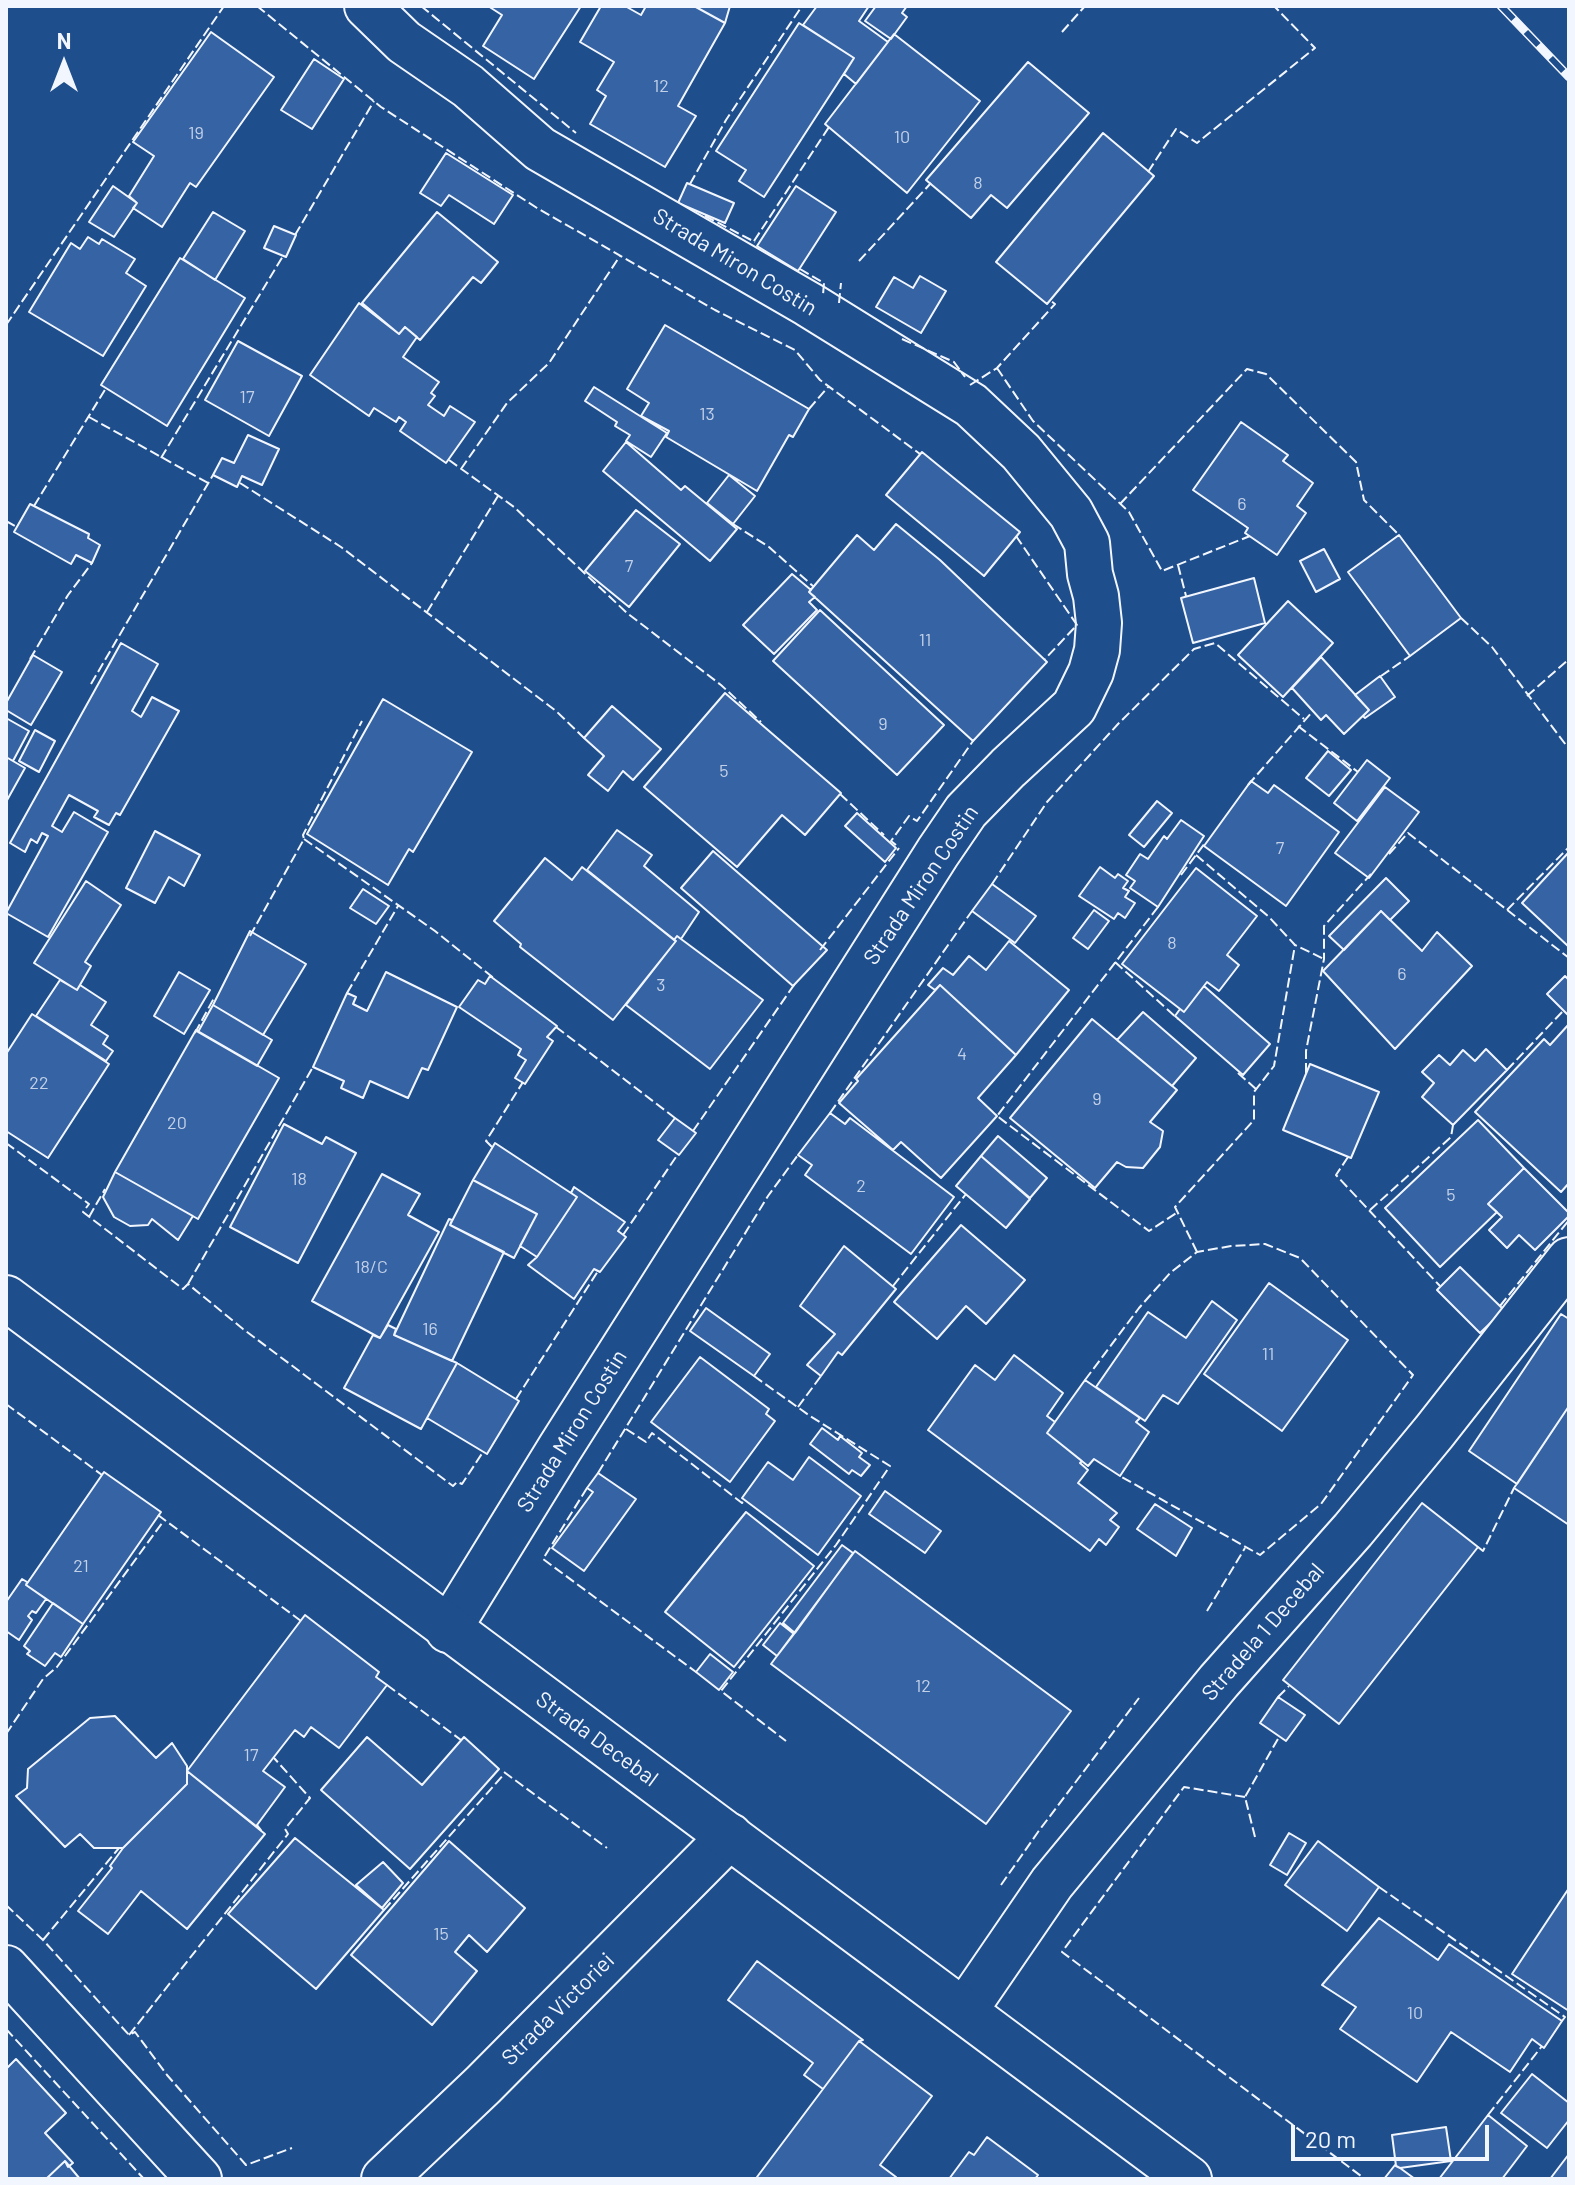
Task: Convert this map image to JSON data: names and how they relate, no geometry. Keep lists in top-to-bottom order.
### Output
{
  "streets": {
    "street": [
      "Strada Miron Costin",
      "Stradela 1 Decebal",
      "Strada Decebal",
      "Strada Victoriei"
    ]
  },
  "crossings": [
    ["Strada Miron Costin", "Strada Decebal"],
    ["Stradela 1 Decebal", "Strada Decebal"],
    ["Strada Decebal", "Strada Victoriei"]
  ],
  "house_numbers": [
    "12",
    "19",
    "10",
    "8",
    "17",
    "13",
    "6",
    "7",
    "11",
    "9",
    "5",
    "7",
    "8",
    "6",
    "3",
    "4",
    "22",
    "9",
    "20",
    "18",
    "2",
    "5",
    "18/C",
    "16",
    "11",
    "21",
    "12",
    "17",
    "15",
    "10"
  ],
  "scale_bar": "20 m",
  "north": "top"
}
